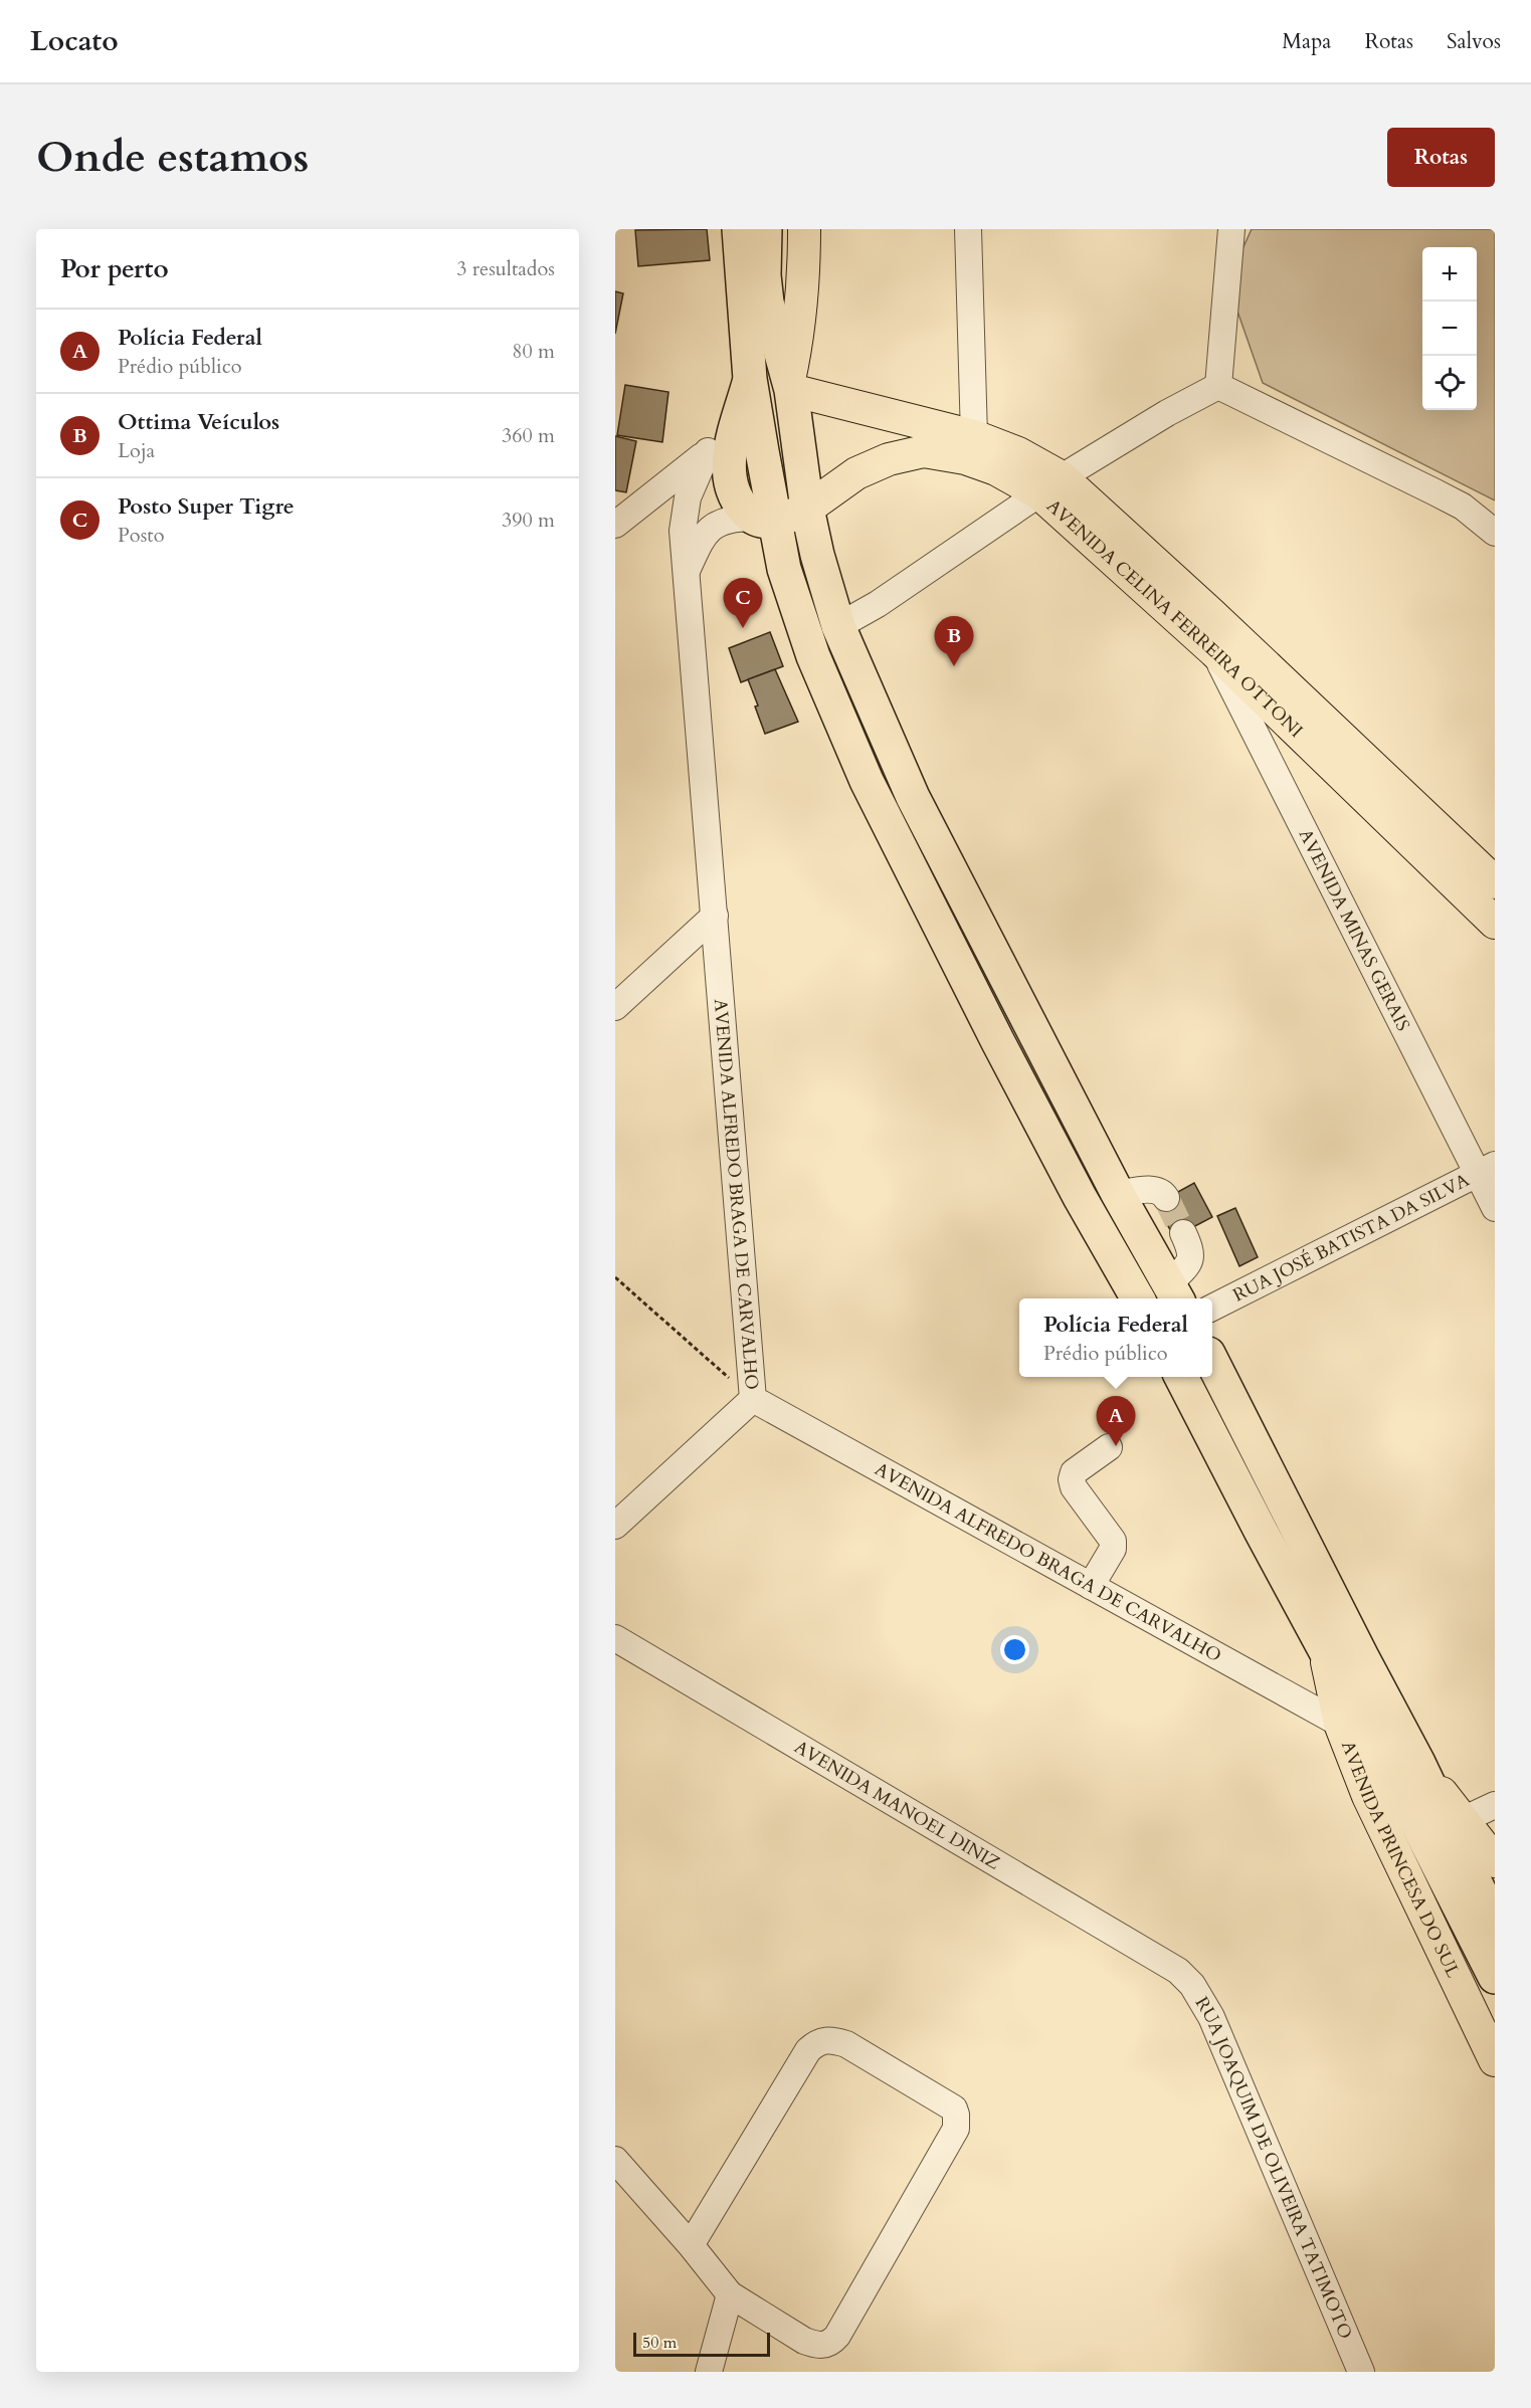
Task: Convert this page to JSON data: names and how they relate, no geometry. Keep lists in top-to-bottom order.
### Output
{
  "streets": {
    "main road": ["AVENIDA CELINA FERREIRA OTTONI", "AVENIDA PRINCESA DO SUL"],
    "street": [
      "AVENIDA MINAS GERAIS",
      "AVENIDA ALFREDO BRAGA DE CARVALHO",
      "RUA JOSÉ BATISTA DA SILVA",
      "AVENIDA MANOEL DINIZ",
      "RUA JOAQUIM DE OLIVEIRA TATIMOTO"
    ]
  },
  "crossings": [
    ["AVENIDA CELINA FERREIRA OTTONI", "AVENIDA MINAS GERAIS"],
    ["AVENIDA MINAS GERAIS", "RUA JOSÉ BATISTA DA SILVA"],
    ["AVENIDA ALFREDO BRAGA DE CARVALHO", "AVENIDA PRINCESA DO SUL"],
    ["AVENIDA MANOEL DINIZ", "RUA JOAQUIM DE OLIVEIRA TATIMOTO"]
  ],
  "scale_bar": "50 m",
  "page": {
    "header": "Locato",
    "nav": ["Mapa", "Rotas", "Salvos"],
    "buttons": "Rotas",
    "title": "Onde estamos",
    "heading": ["Por perto", "3 resultados"],
    "map_buttons": ["+", "−"],
    "list": [
      {
        "mark": "A",
        "name": "Polícia Federal",
        "note": "Prédio público",
        "value": "80 m"
      },
      {
        "mark": "B",
        "name": "Ottima Veículos",
        "note": "Loja",
        "value": "360 m"
      },
      {
        "mark": "C",
        "name": "Posto Super Tigre",
        "note": "Posto",
        "value": "390 m"
      }
    ],
    "pins": ["C", "B", "A"],
    "popup": ["Polícia Federal", "Prédio público"],
    "scale": "50 m"
  }
}
